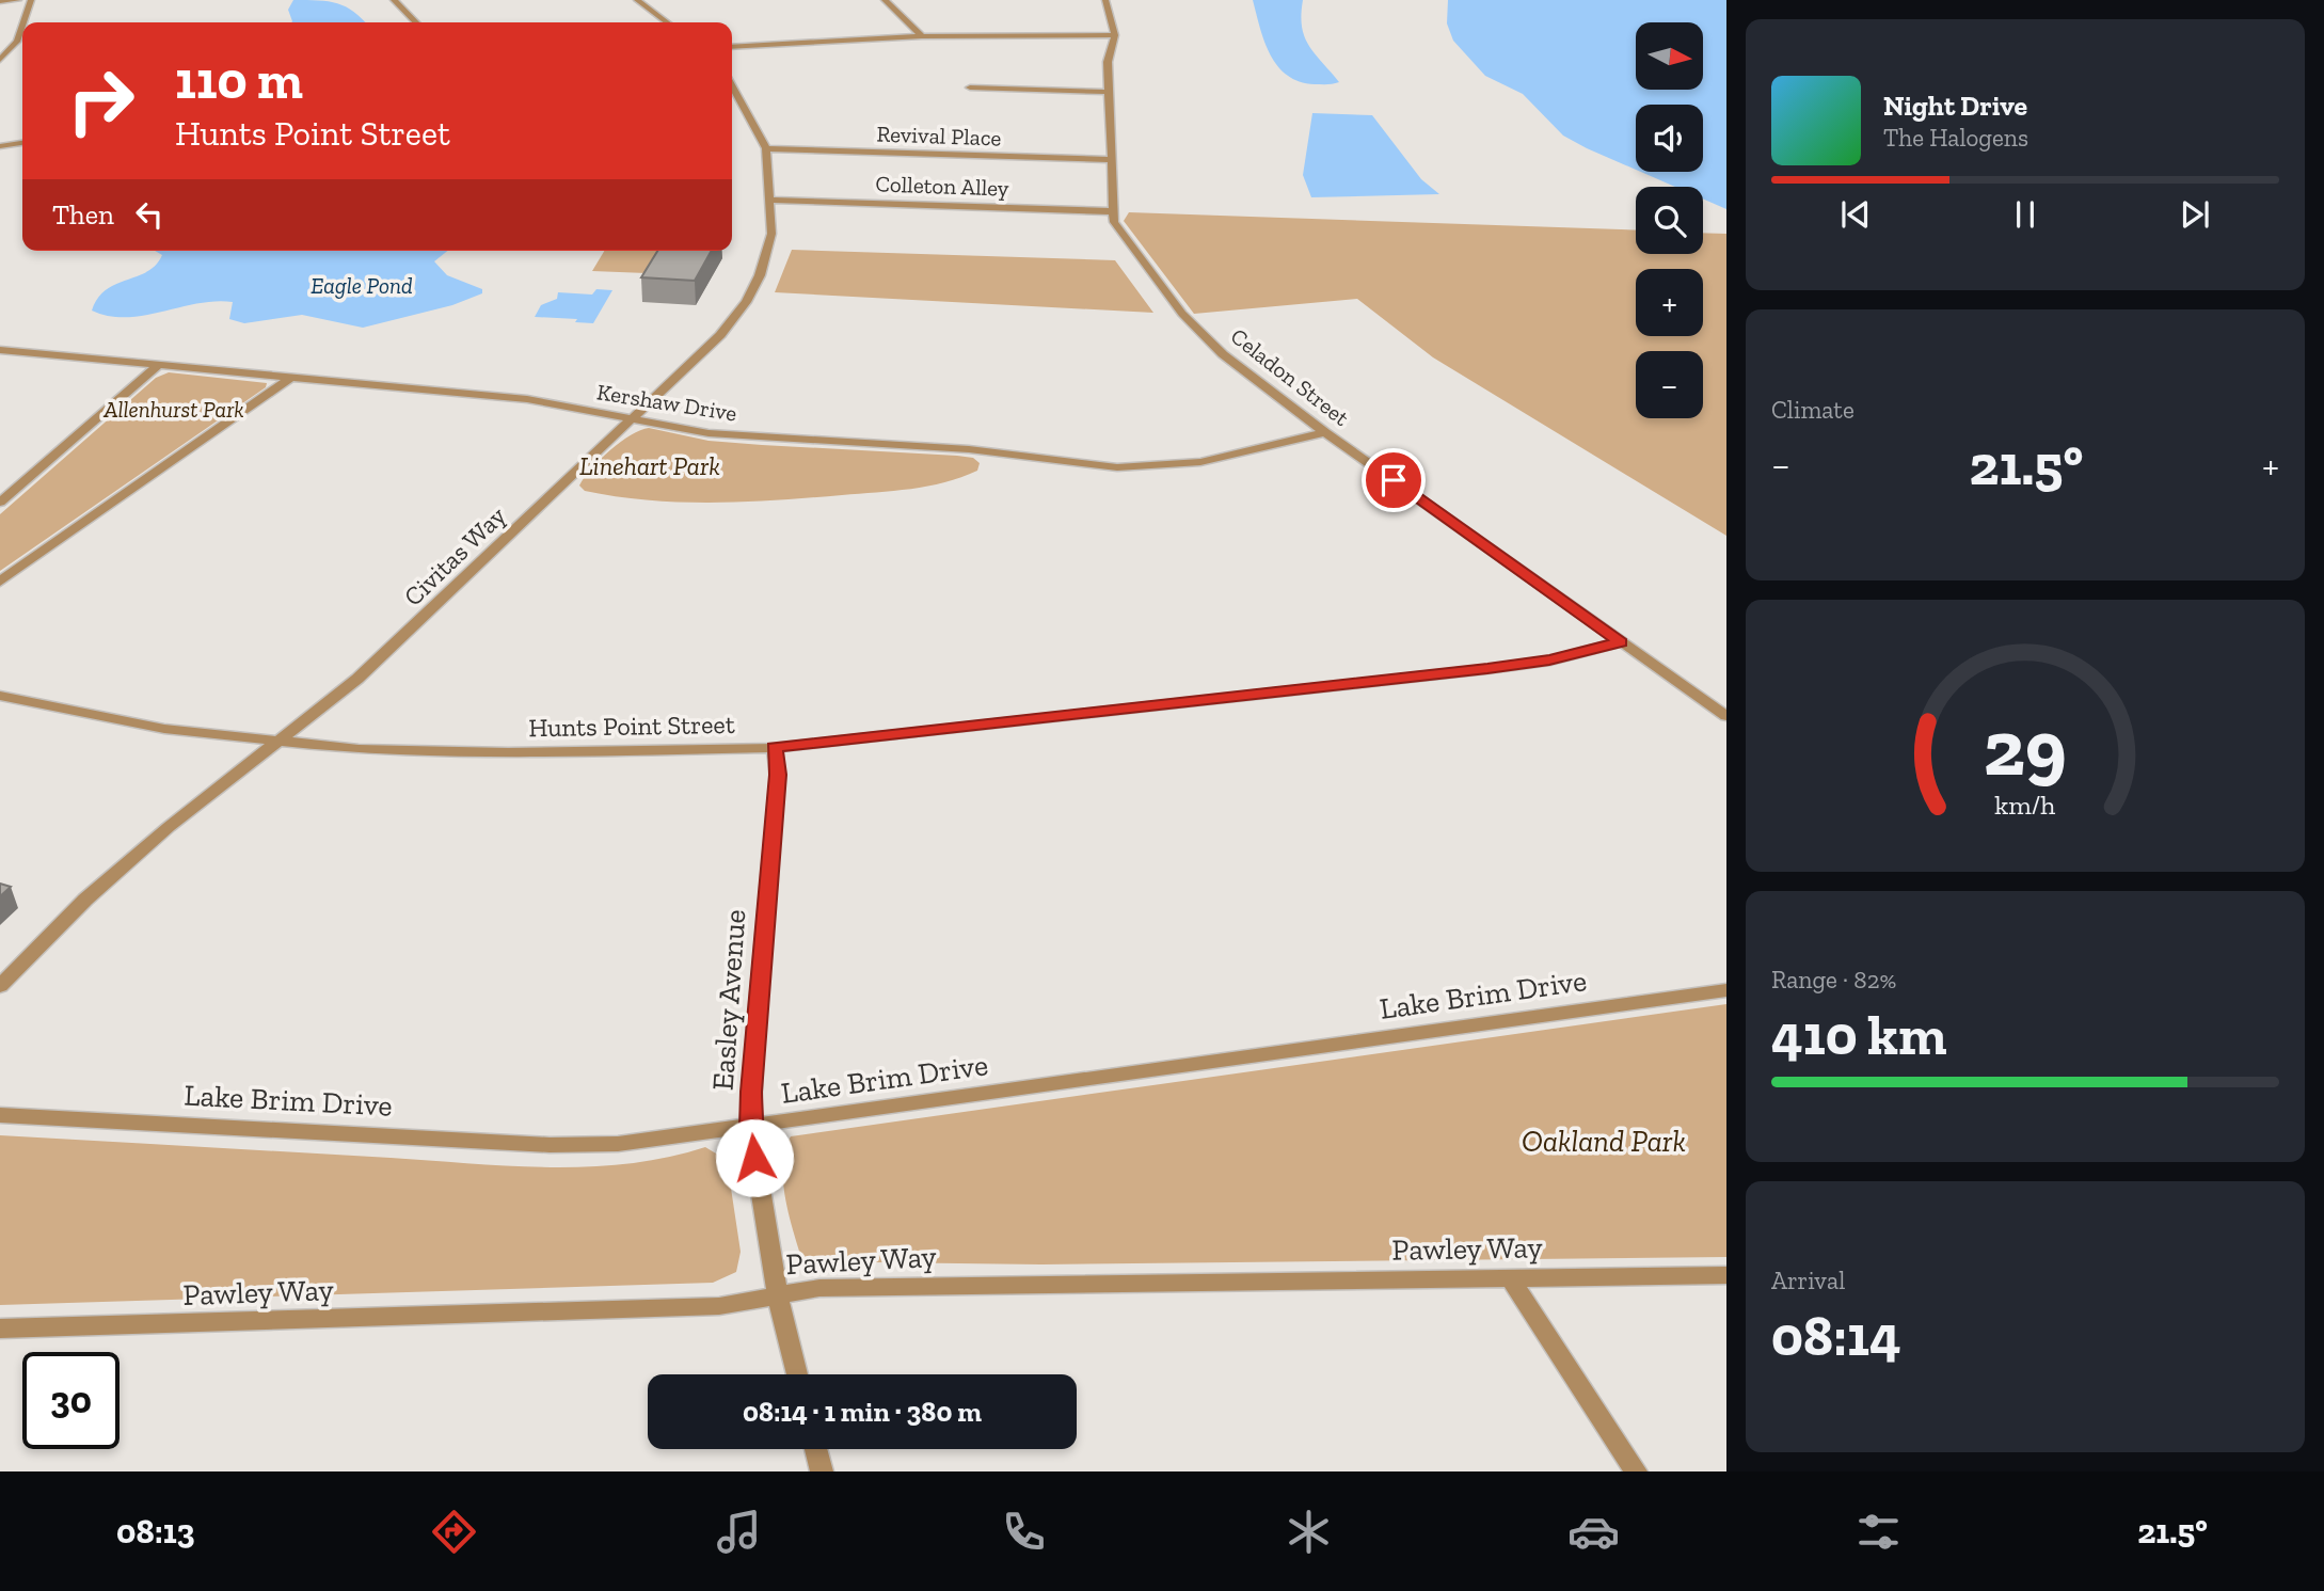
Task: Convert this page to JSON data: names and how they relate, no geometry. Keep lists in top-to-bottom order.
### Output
{
  "streets": {
    "street": [
      "Revival Place",
      "Colleton Alley",
      "Celadon Street",
      "Kershaw Drive",
      "Civitas Way",
      "Hunts Point Street",
      "Lake Brim Drive",
      "Easley Avenue",
      "Pawley Way"
    ]
  },
  "crossings": [
    ["Revival Place", "Celadon Street"],
    ["Revival Place", "Civitas Way"],
    ["Colleton Alley", "Celadon Street"],
    ["Colleton Alley", "Civitas Way"],
    ["Celadon Street", "Kershaw Drive"],
    ["Celadon Street", "Hunts Point Street"],
    ["Kershaw Drive", "Civitas Way"],
    ["Civitas Way", "Hunts Point Street"],
    ["Hunts Point Street", "Easley Avenue"],
    ["Lake Brim Drive", "Easley Avenue"],
    ["Easley Avenue", "Pawley Way"]
  ],
  "water": ["Eagle Pond"],
  "parks": ["Allenhurst Park", "Linehart Park", "Oakland Park"],
  "north": "right",
  "page": {
    "map_buttons": ["+", "−"],
    "turn": ["110 m", "Hunts Point Street"],
    "song": ["Night Drive", "The Halogens"],
    "then": "Then",
    "tile": [
      "Climate",
      ["Range · 82%", "410 km"],
      ["Arrival", "08:14"]
    ],
    "heat": ["−", "21.5°", "+"],
    "limit": "30",
    "trip": "08:14 · 1 min · 380 m",
    "tabs": ["08:13", "21.5°"],
    "gauge": ["29", "km/h"]
  }
}
